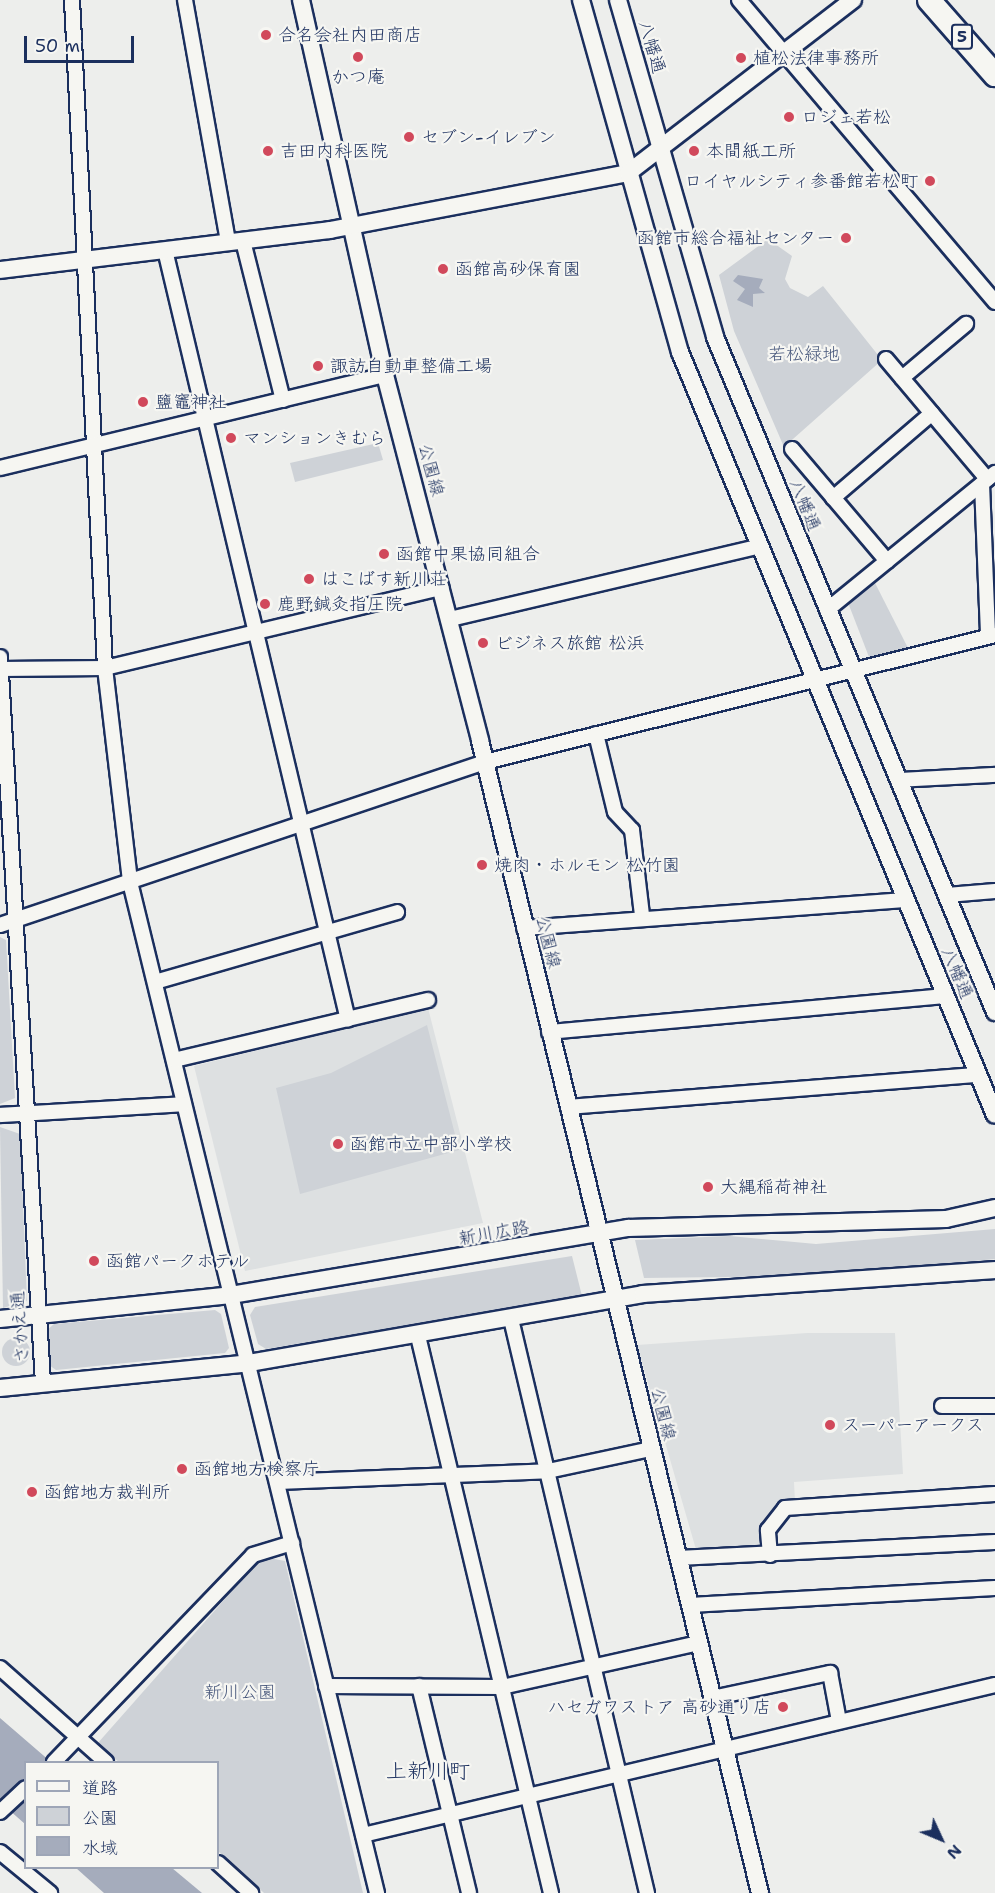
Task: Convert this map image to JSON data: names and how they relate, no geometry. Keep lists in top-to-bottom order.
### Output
{
  "streets": {
    "highway": ["5"],
    "street": [
      "八幡通",
      "公園線",
      "新川広路",
      "さかえ通"
    ]
  },
  "crossings": [
    ["公園線", "新川広路"],
    ["新川広路", "さかえ通"]
  ],
  "districts": ["上新川町"],
  "parks": ["若松緑地", "新川公園"],
  "places": [
    "合名会社内田商店",
    "かつ庵",
    "植松法律事務所",
    "ロジェ若松",
    "セブン-イレブン",
    "吉田内科医院",
    "本間紙工所",
    "ロイヤルシティ参番館若松町",
    "函館市総合福祉センター",
    "函館高砂保育園",
    "諏訪自動車整備工場",
    "鹽竈神社",
    "マンションきむら",
    "函館中果協同組合",
    "はこばす新川荘",
    "鹿野鍼灸指圧院",
    "ビジネス旅館 松浜",
    "焼肉・ホルモン 松竹園",
    "函館市立中部小学校",
    "大縄稲荷神社",
    "函館パークホテル",
    "スーパーアークス",
    "函館地方検察庁",
    "函館地方裁判所",
    "ハセガワストア 高砂通り店"
  ],
  "legend": ["道路", "公園", "水域"],
  "scale_bar": "50 m",
  "north": "bottom right"
}
